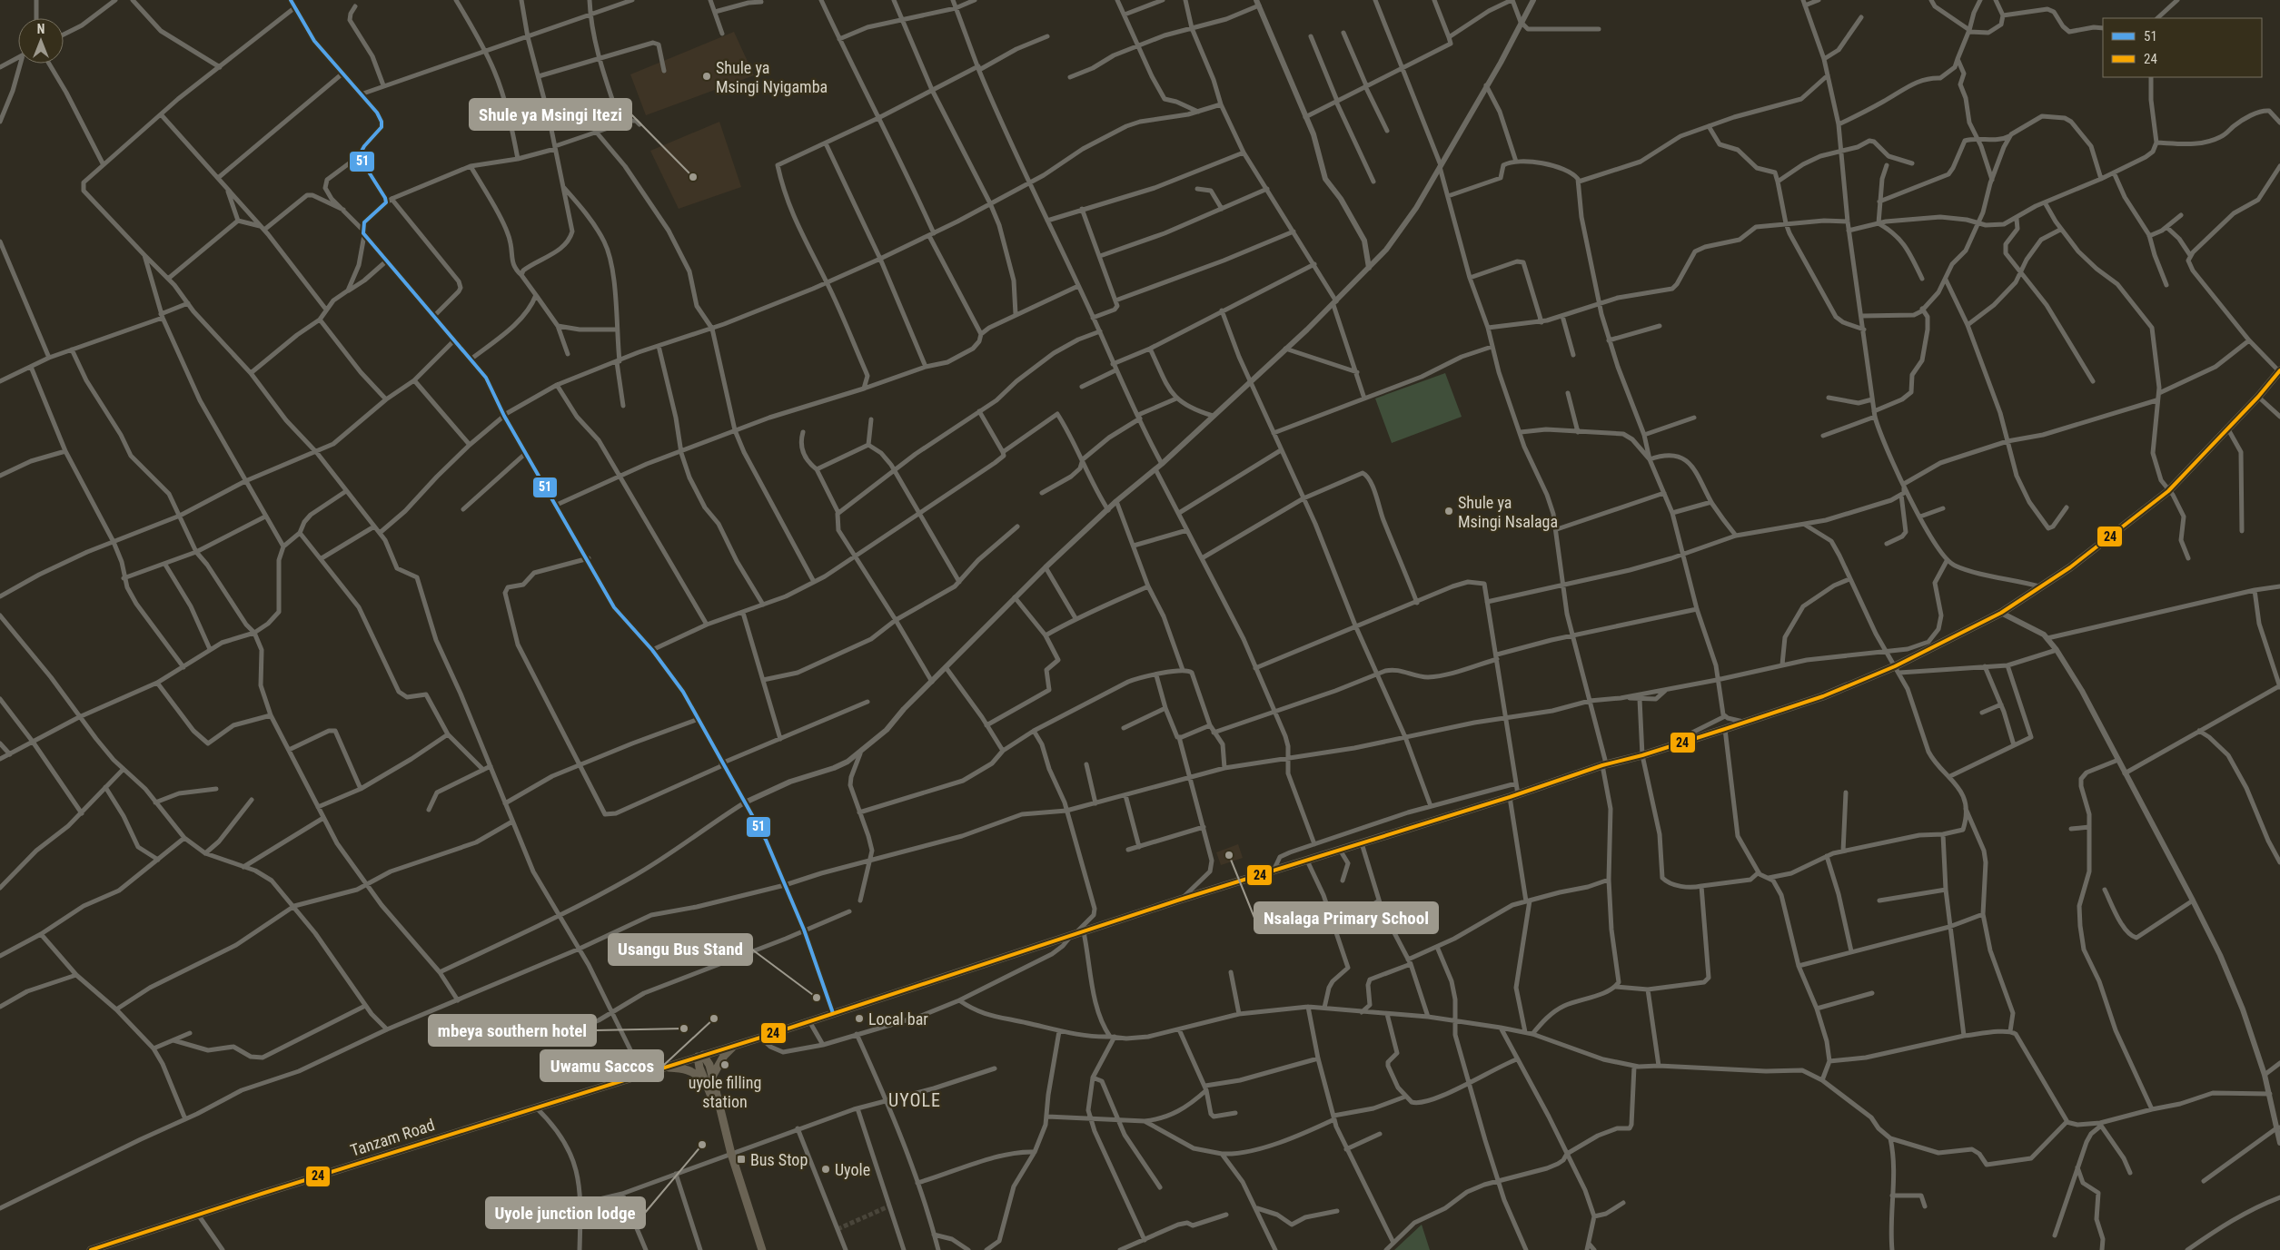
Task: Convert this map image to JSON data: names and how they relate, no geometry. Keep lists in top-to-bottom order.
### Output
{
  "streets": {
    "highway": ["Tanzam Road"]
  },
  "districts": ["UYOLE"],
  "places": {
    "other": [
      "Shule ya Msingi Nyigamba",
      "Shule ya Msingi Itezi",
      "Shule ya Msingi Nsalaga",
      "Nsalaga Primary School",
      "Usangu Bus Stand",
      "Uwamu Saccos",
      "Local bar",
      "mbeya southern hotel",
      "uyole filling station",
      "Uyole junction lodge",
      "Uyole"
    ],
    "transit": ["Bus Stop"]
  },
  "lines": ["transit line 51", "transit line 24"],
  "legend": ["51", "24"],
  "north": "top"
}
